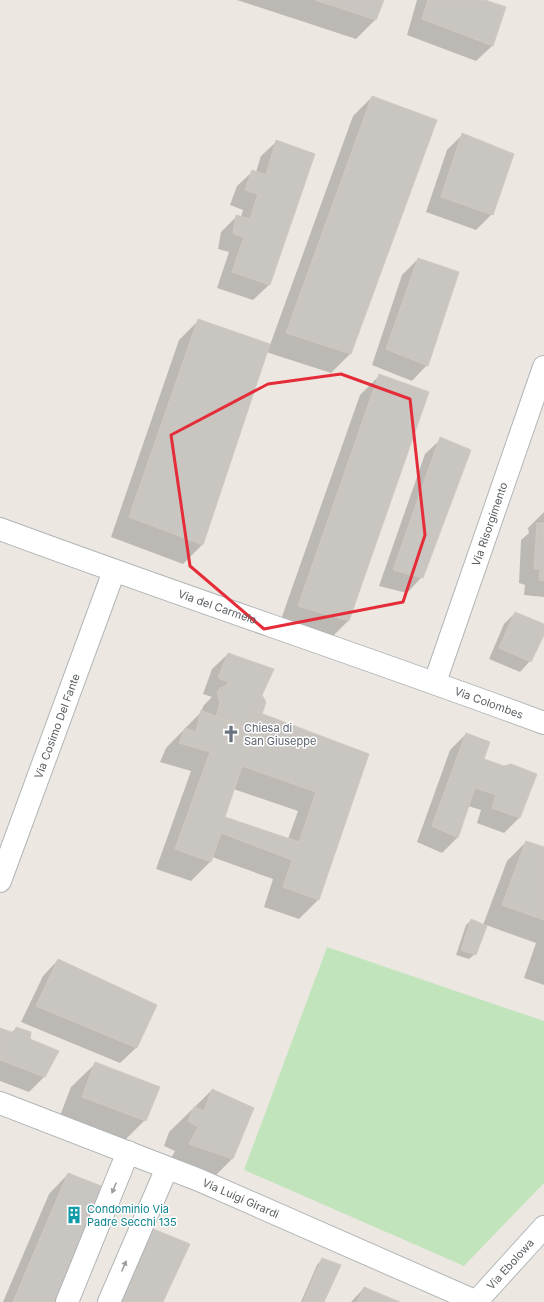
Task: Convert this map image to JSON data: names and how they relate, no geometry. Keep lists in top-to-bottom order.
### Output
{
  "streets": {
    "street": [
      "Via Risorgimento",
      "Via del Carmelo",
      "Via Colombes",
      "Via Cosimo Del Fante",
      "Via Luigi Girardi",
      "Via Ebolowa"
    ]
  },
  "crossings": [
    ["Via Risorgimento", "Via del Carmelo"],
    ["Via Risorgimento", "Via Colombes"],
    ["Via del Carmelo", "Via Colombes"],
    ["Via del Carmelo", "Via Cosimo Del Fante"],
    ["Via Luigi Girardi", "Via Ebolowa"]
  ],
  "places": {
    "church": ["Chiesa di San Giuseppe"],
    "building": ["Condominio Via Padre Secchi 135"]
  }
}
